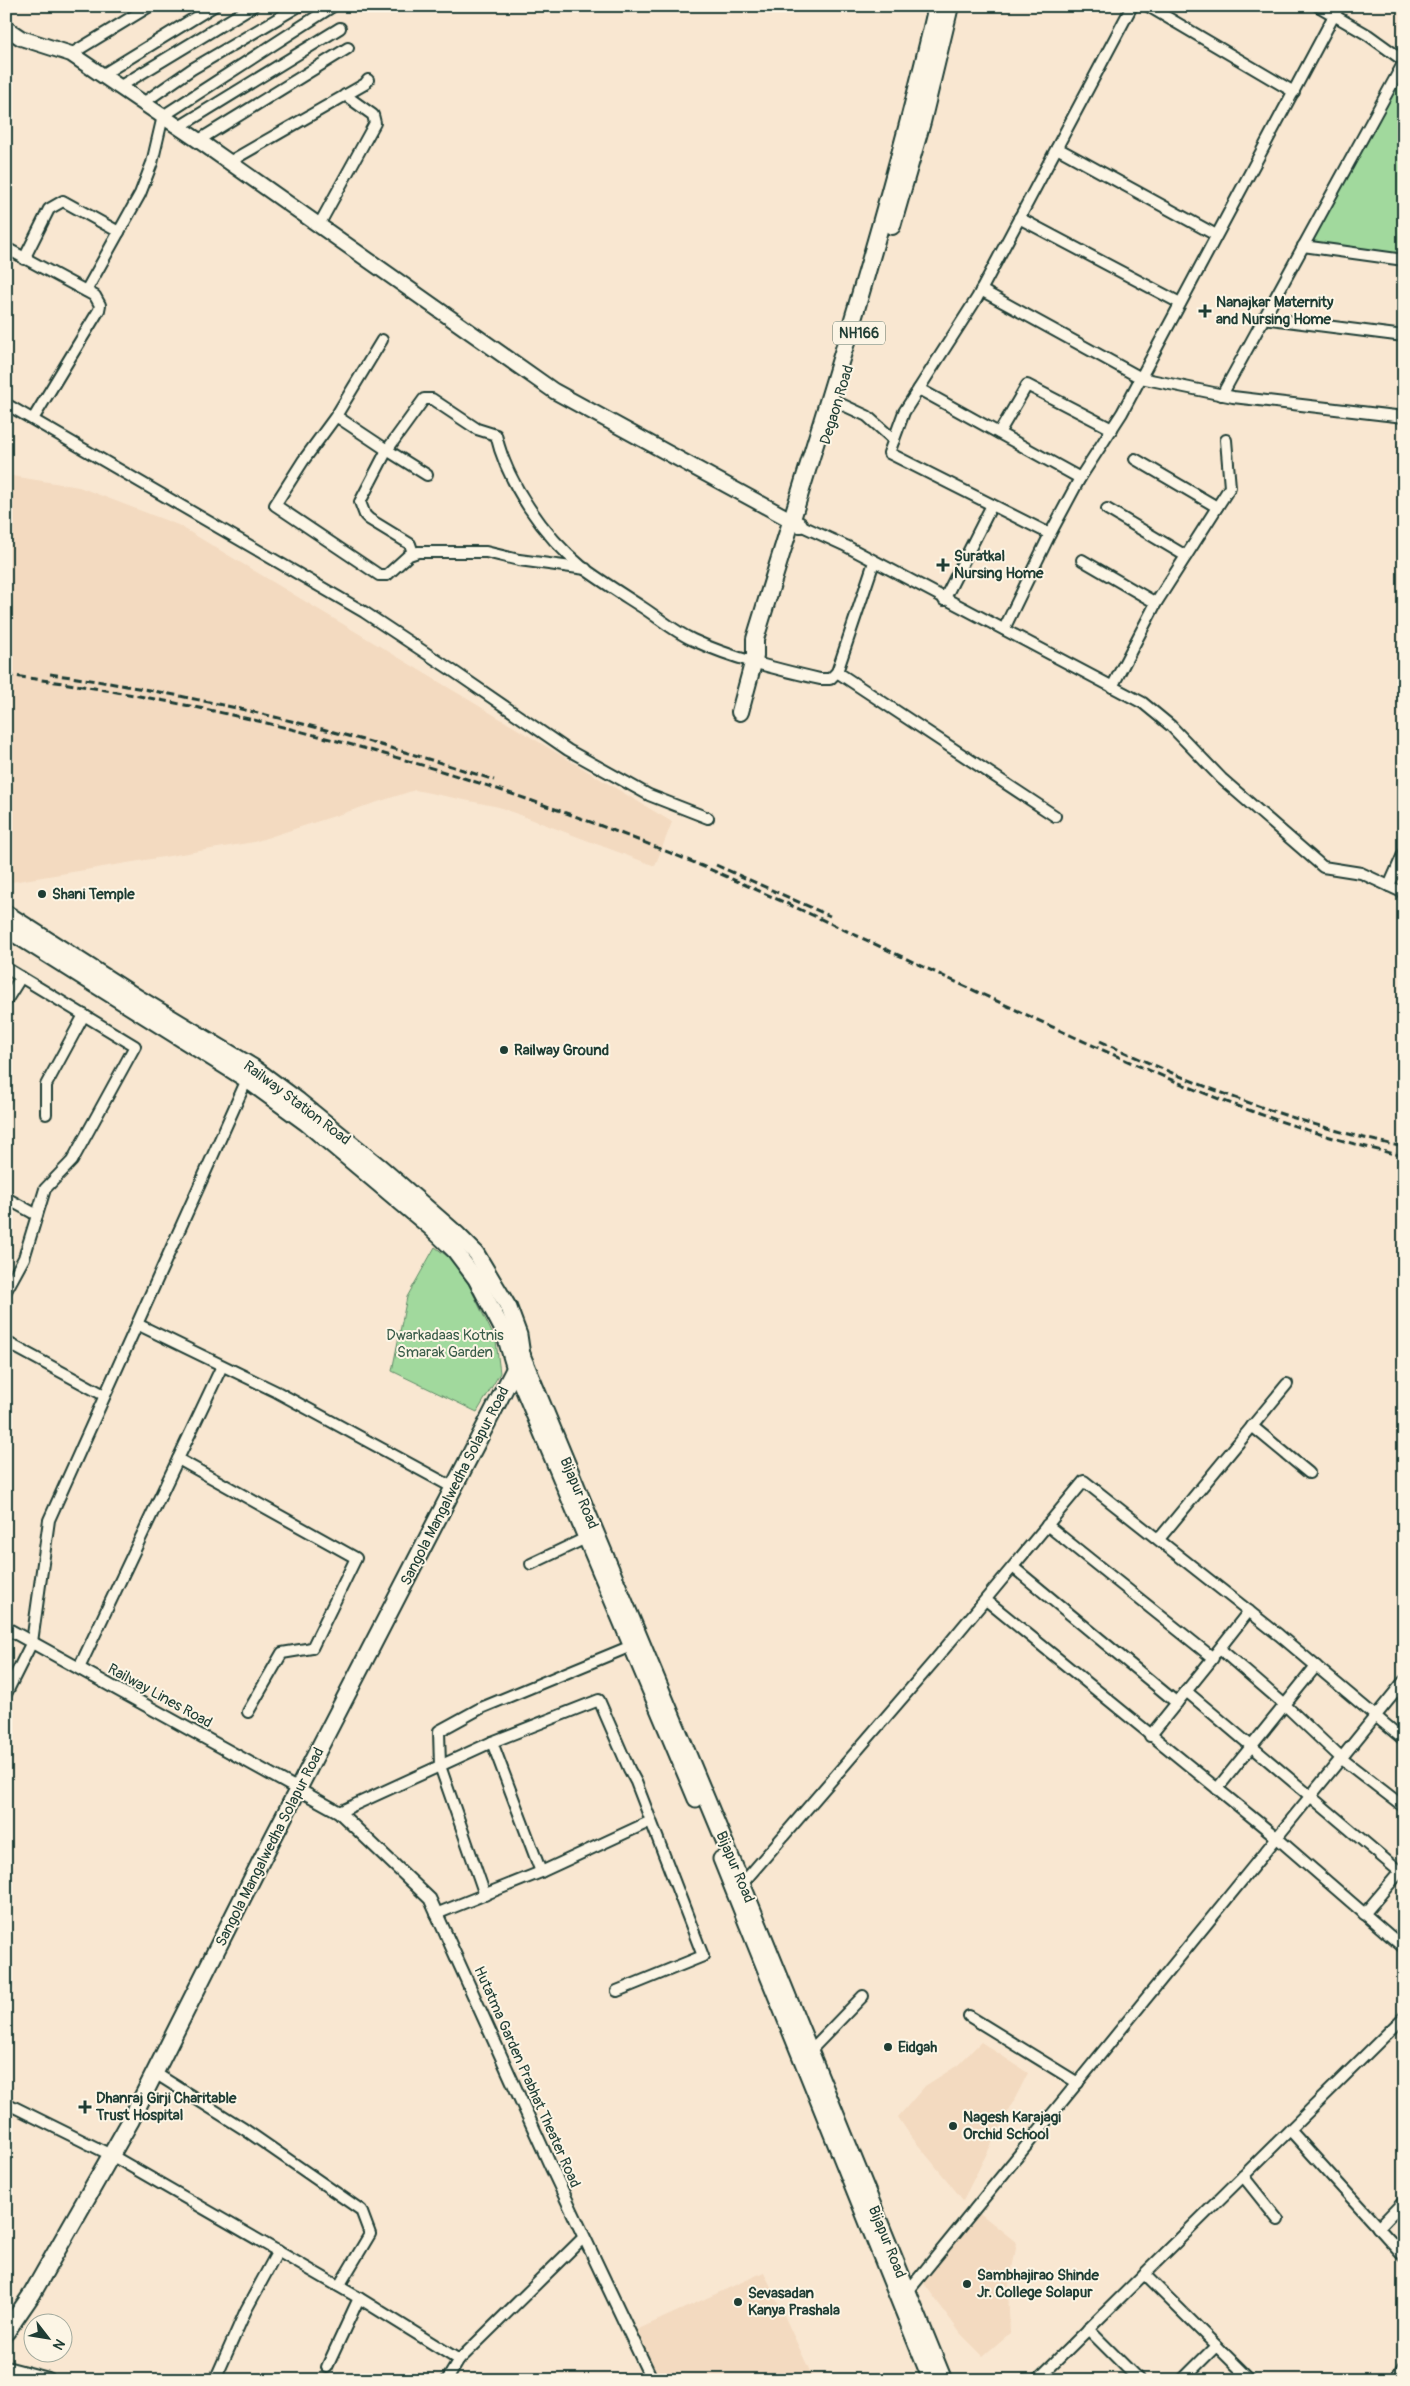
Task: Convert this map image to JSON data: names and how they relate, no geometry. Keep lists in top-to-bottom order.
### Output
{
  "streets": {
    "highway": ["NH166", "Degaon Road", "Sangola Mangalwedha Solapur Road"],
    "main road": ["Railway Station Road", "Bijapur Road"],
    "street": ["Railway Lines Road", "Hutatma Garden Prabhat Theater Road"]
  },
  "crossings": [
    ["Railway Station Road", "Sangola Mangalwedha Solapur Road"],
    ["Railway Station Road", "Bijapur Road"],
    ["Sangola Mangalwedha Solapur Road", "Bijapur Road"],
    ["Sangola Mangalwedha Solapur Road", "Railway Lines Road"],
    ["Railway Lines Road", "Hutatma Garden Prabhat Theater Road"]
  ],
  "parks": ["Dwarkadaas Kotnis Smarak Garden"],
  "places": {
    "health": ["Nanajkar Maternity and Nursing Home", "Suratkal Nursing Home", "Dhanraj Girji Charitable Trust Hospital"],
    "other": [
      "Shani Temple",
      "Railway Ground",
      "Eidgah",
      "Nagesh Karajagi Orchid School",
      "Sambhajirao Shinde Jr. College Solapur",
      "Sevasadan Kanya Prashala"
    ]
  },
  "north": "bottom right"
}
